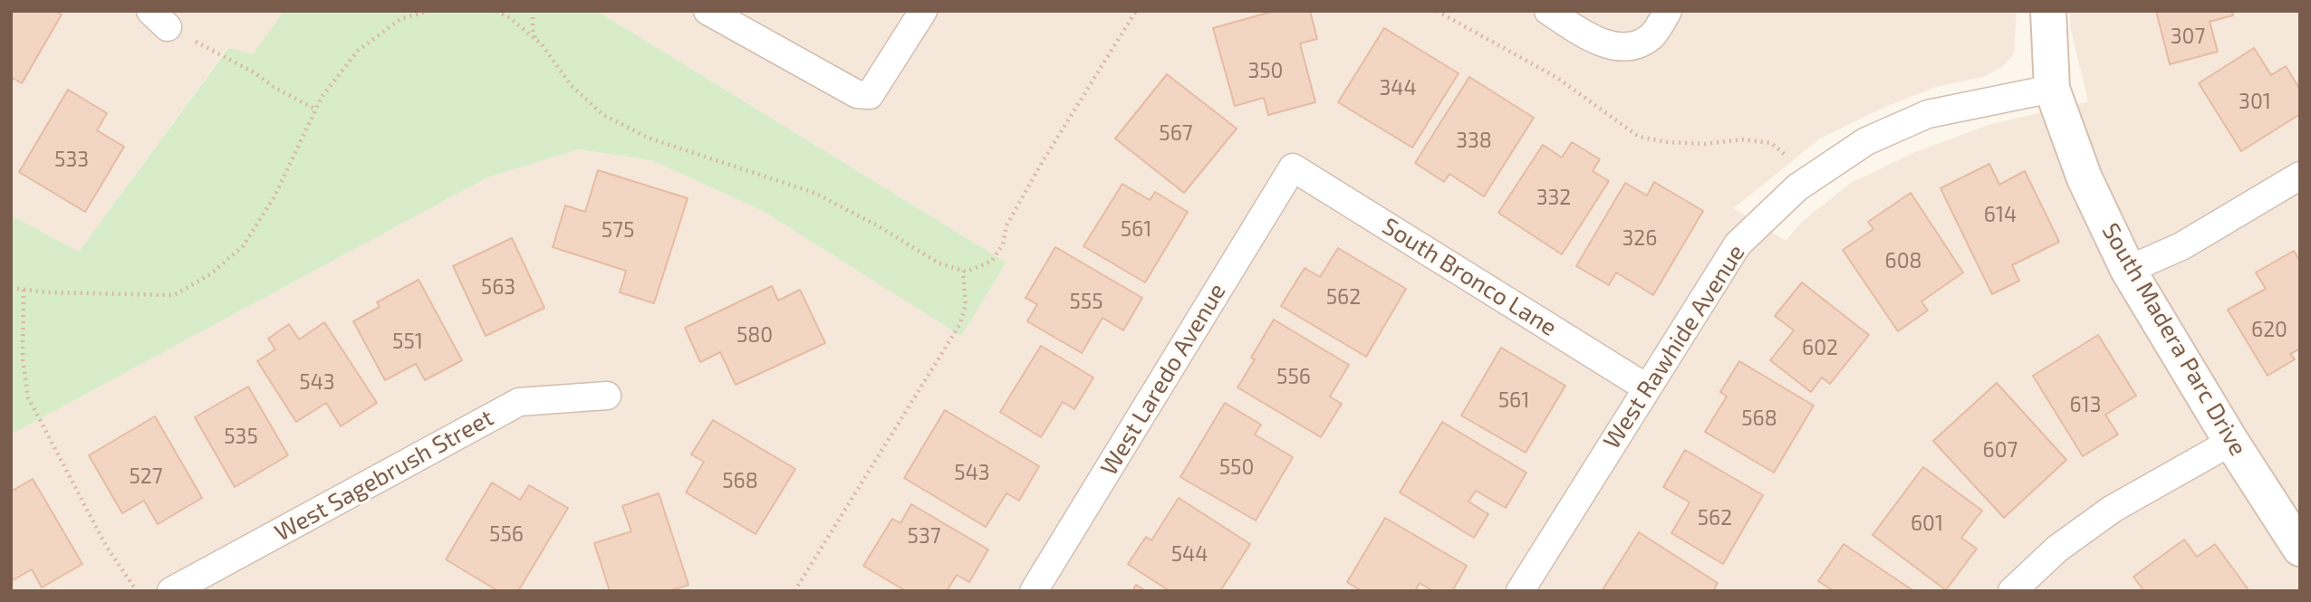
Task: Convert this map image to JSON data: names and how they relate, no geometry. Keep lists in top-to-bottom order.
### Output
{
  "streets": {
    "street": [
      "South Bronco Lane",
      "South Madera Parc Drive",
      "West Rawhide Avenue",
      "West Laredo Avenue",
      "West Sagebrush Street"
    ]
  },
  "crossings": [
    ["South Bronco Lane", "West Rawhide Avenue"],
    ["South Bronco Lane", "West Laredo Avenue"],
    ["South Madera Parc Drive", "West Rawhide Avenue"]
  ],
  "house_numbers": [
    "307",
    "350",
    "344",
    "301",
    "567",
    "338",
    "533",
    "332",
    "614",
    "561",
    "575",
    "326",
    "608",
    "563",
    "562",
    "555",
    "620",
    "580",
    "551",
    "602",
    "556",
    "543",
    "561",
    "613",
    "568",
    "535",
    "607",
    "550",
    "543",
    "527",
    "568",
    "562",
    "601",
    "556",
    "537",
    "544"
  ]
}
